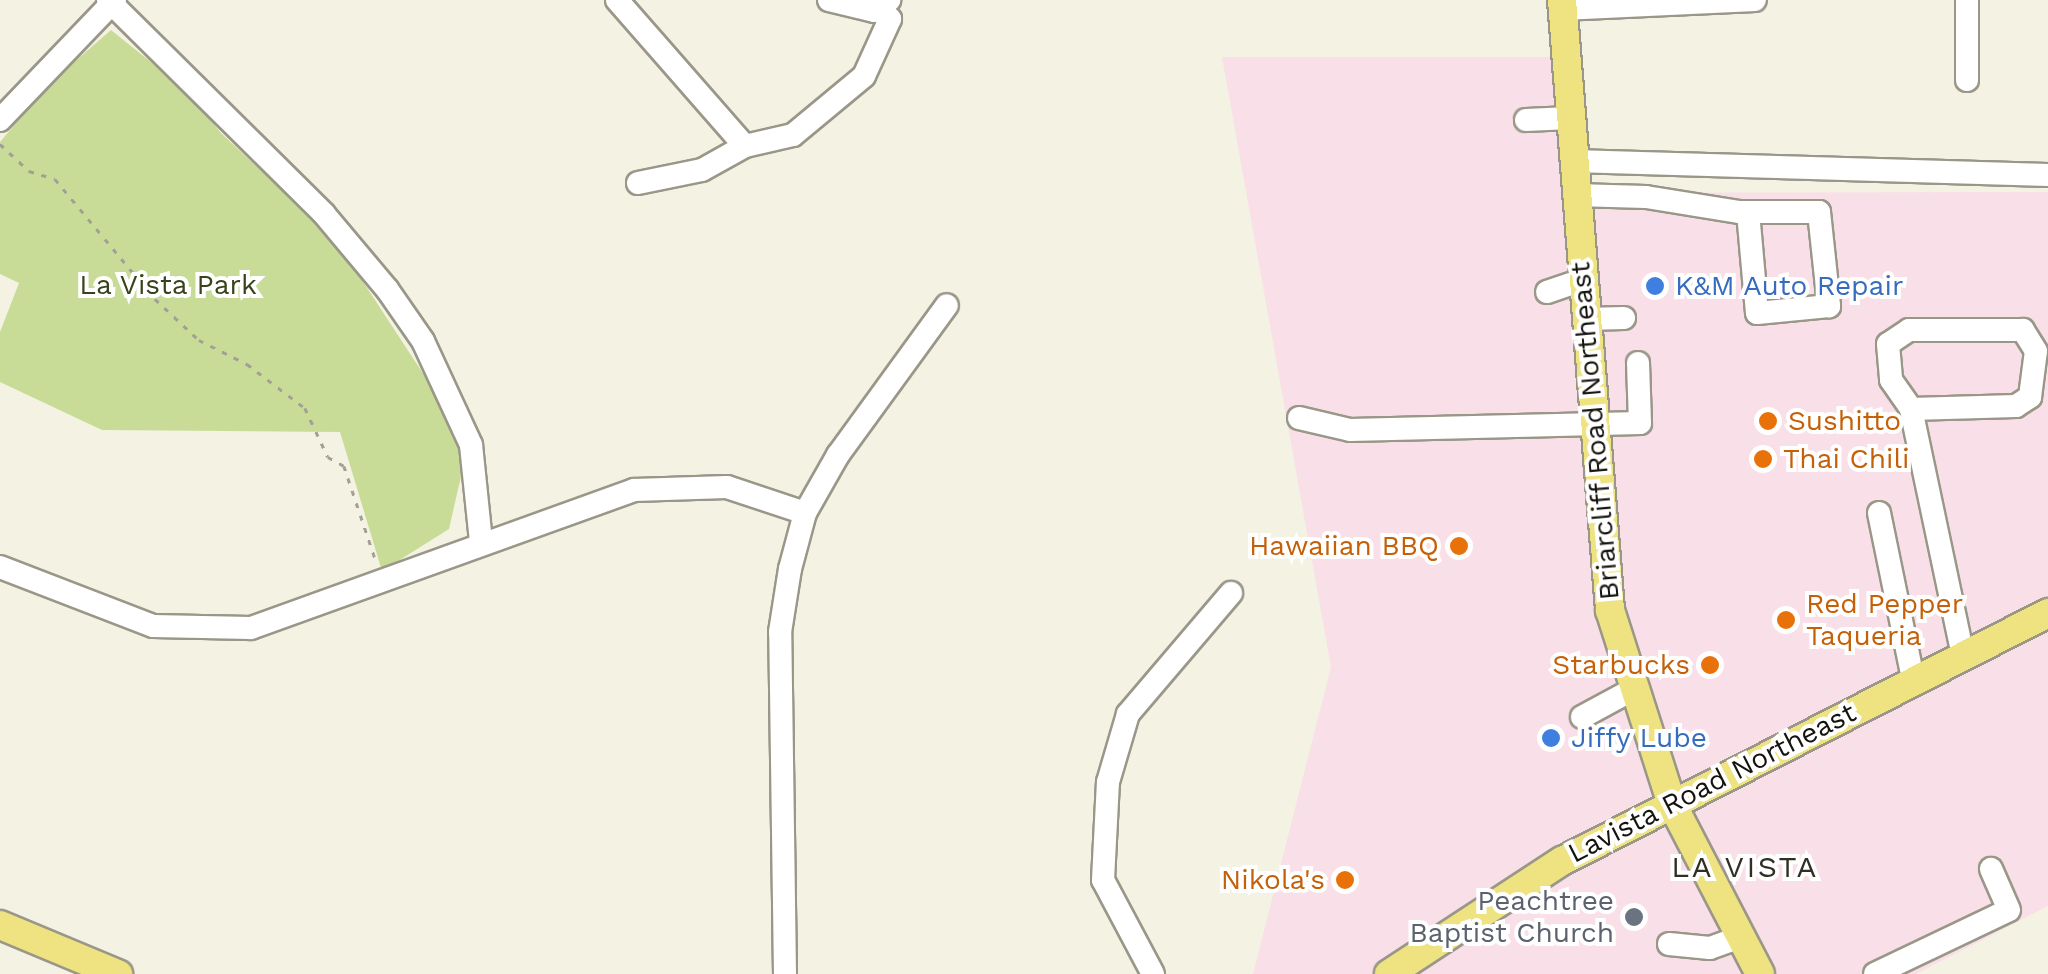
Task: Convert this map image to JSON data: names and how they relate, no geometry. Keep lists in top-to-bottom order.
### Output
{
  "streets": {
    "main road": ["Briarcliff Road Northeast", "Lavista Road Northeast"]
  },
  "crossings": [
    ["Briarcliff Road Northeast", "Lavista Road Northeast"]
  ],
  "districts": ["LA VISTA"],
  "parks": ["La Vista Park"],
  "places": [
    "K&M Auto Repair",
    "Sushitto",
    "Thai Chili",
    "Hawaiian BBQ",
    "Red Pepper Taqueria",
    "Starbucks",
    "Jiffy Lube",
    "Nikola's",
    "Peachtree Baptist Church"
  ]
}
